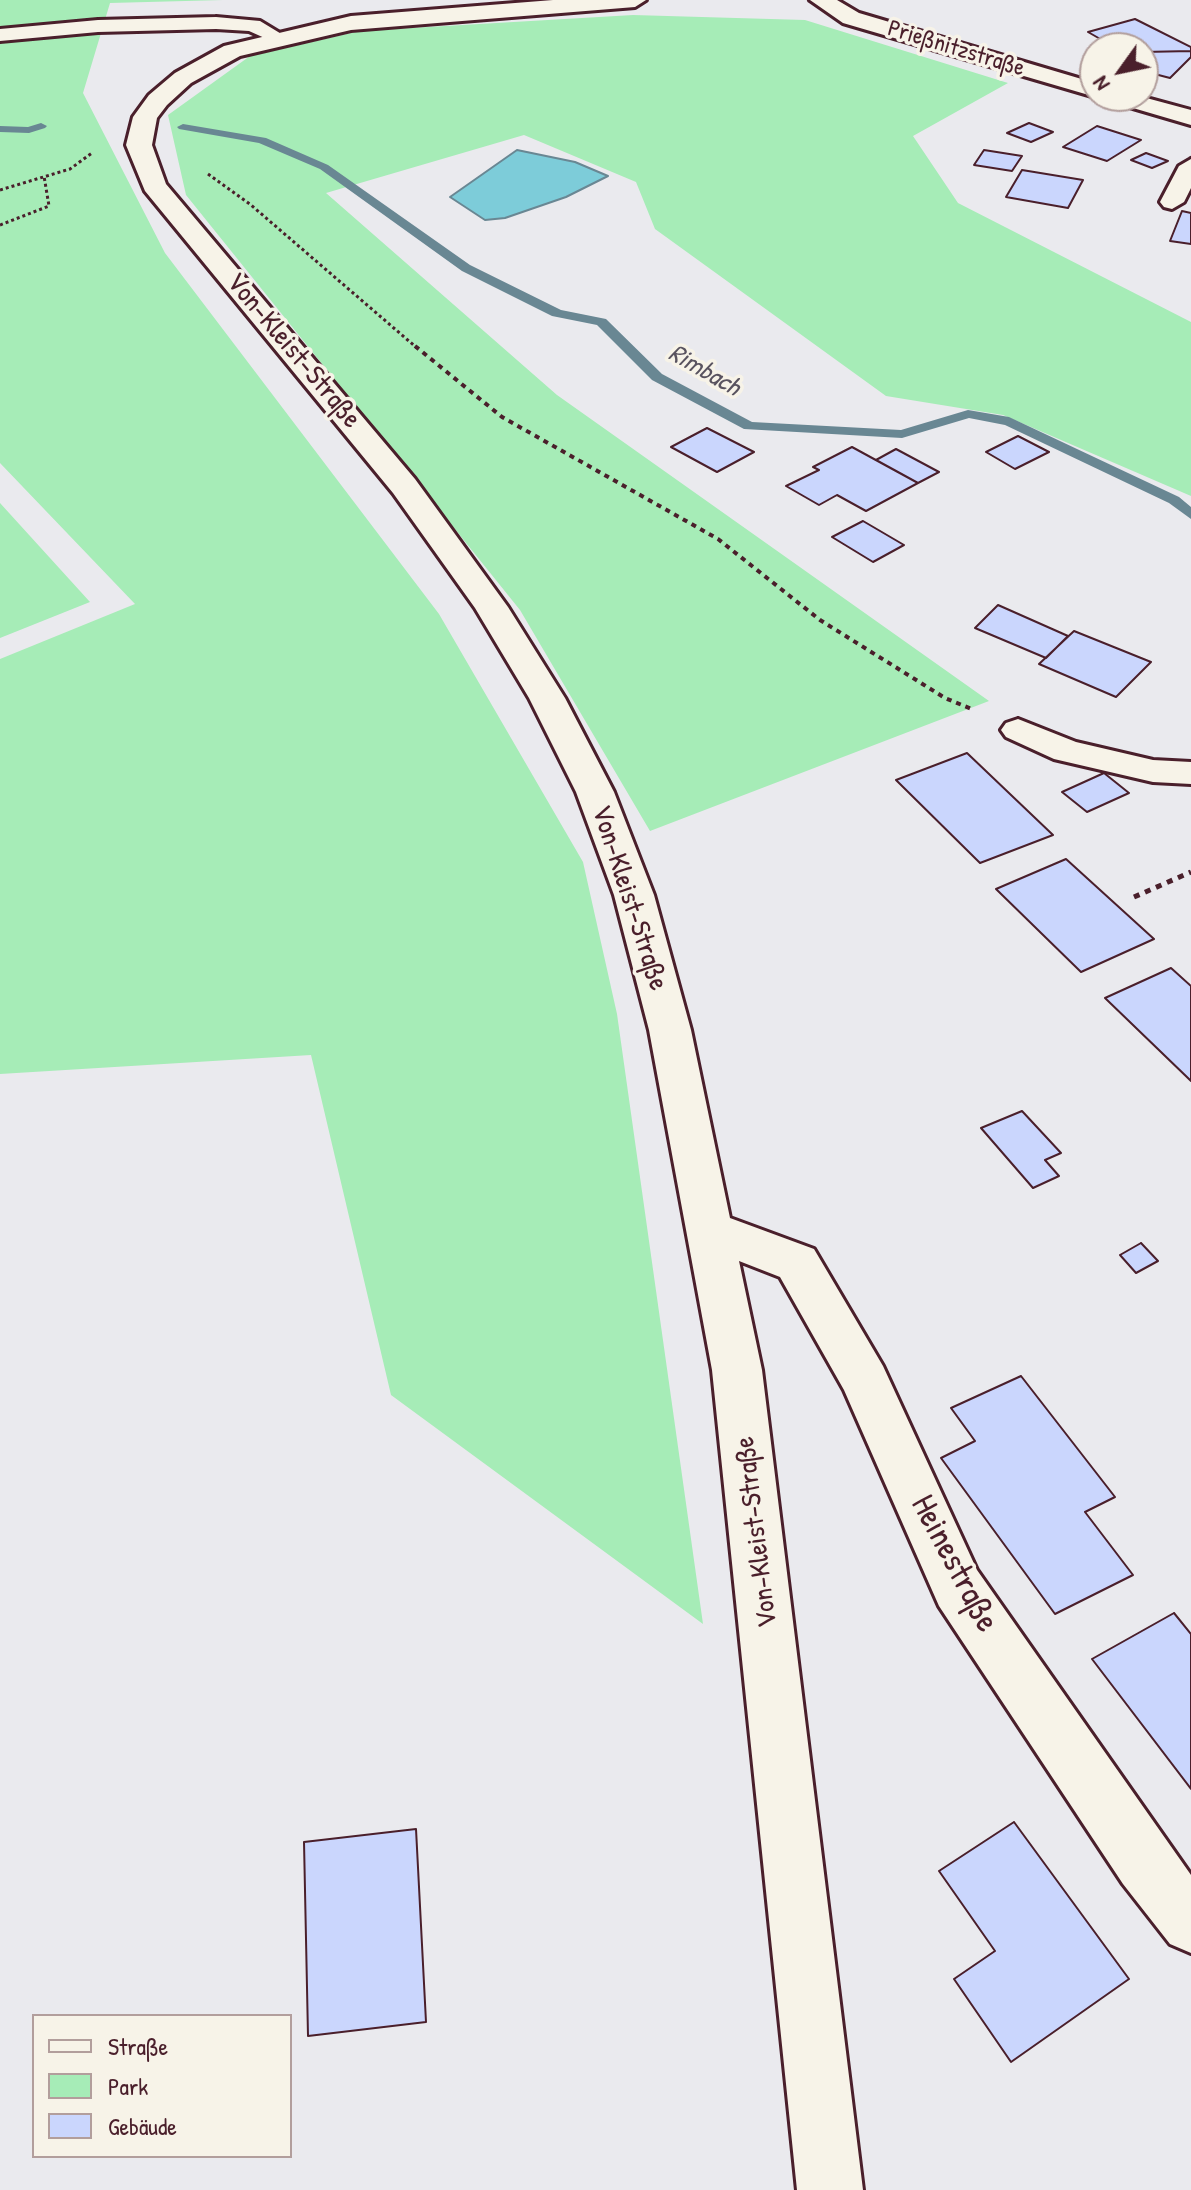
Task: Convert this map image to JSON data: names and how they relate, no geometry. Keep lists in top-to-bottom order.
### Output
{
  "streets": {
    "street": ["Prießnitzstraße", "Von-Kleist-Straße", "Heinestraße"]
  },
  "crossings": [
    ["Von-Kleist-Straße", "Heinestraße"]
  ],
  "water": ["Rimbach"],
  "legend": ["Straße", "Park", "Gebäude"],
  "north": "bottom left"
}
